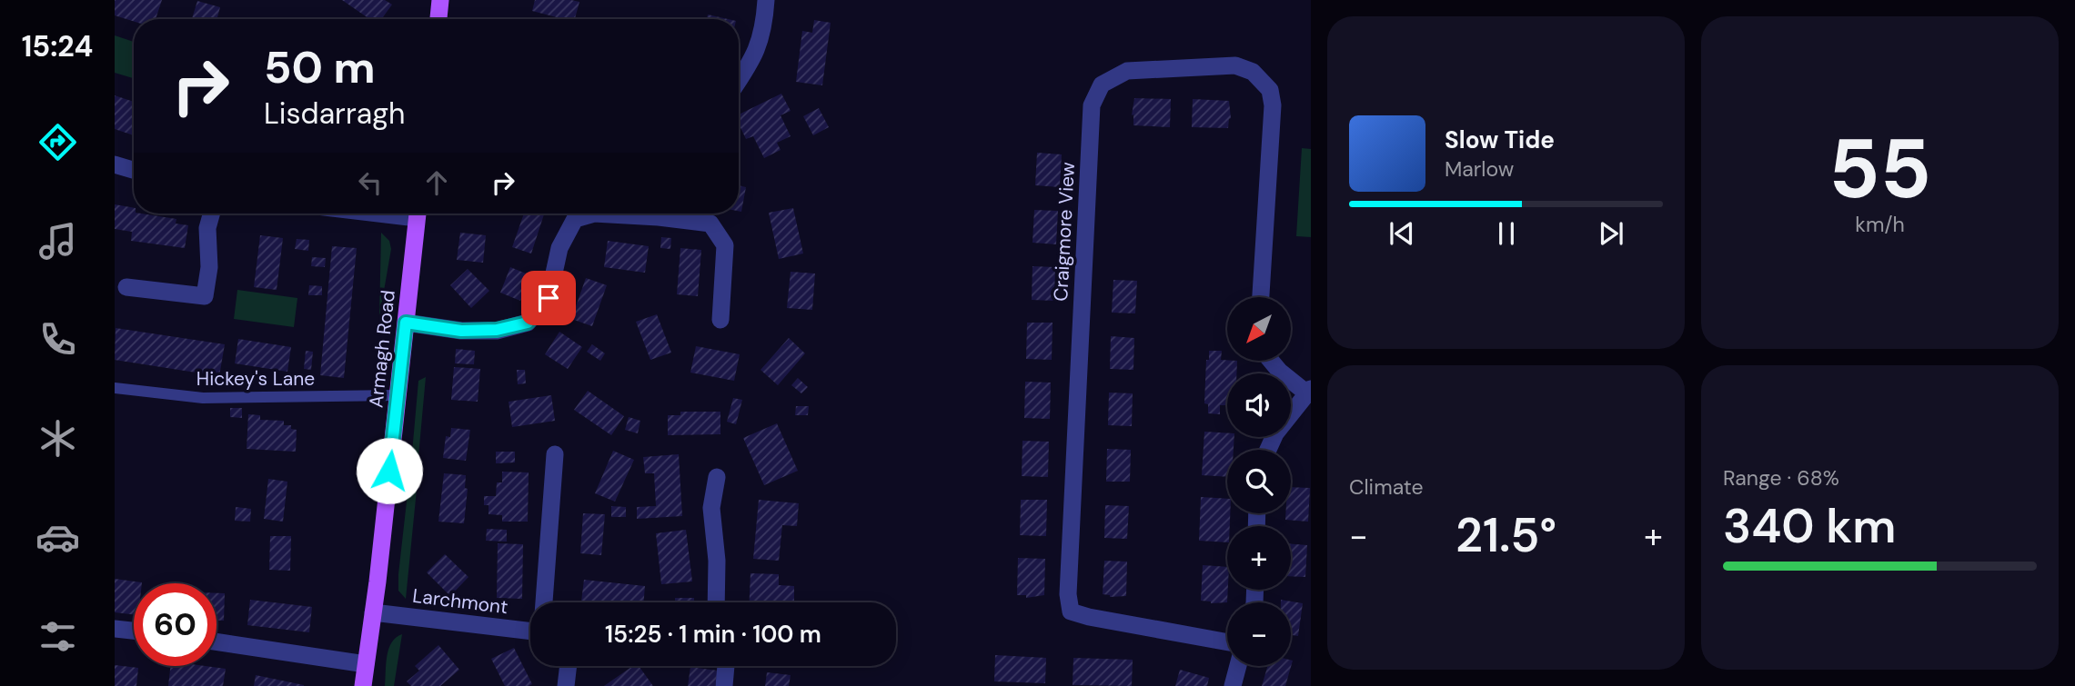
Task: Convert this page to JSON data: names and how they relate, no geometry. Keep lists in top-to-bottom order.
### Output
{
  "streets": {
    "main road": ["Armagh Road"],
    "street": ["Craigmore View", "Larchmont"],
    "lane": ["Hickey's Lane"]
  },
  "crossings": [
    ["Armagh Road", "Hickey's Lane"],
    ["Armagh Road", "Larchmont"]
  ],
  "north": "bottom left",
  "page": {
    "tabs": "15:24",
    "tile": [
      ["55", "km/h"],
      "Climate",
      ["Range · 68%", "340 km"]
    ],
    "turn": ["50 m", "Lisdarragh"],
    "song": ["Slow Tide", "Marlow"],
    "map_buttons": ["+", "−"],
    "heat": ["−", "21.5°", "+"],
    "limit": "60",
    "trip": "15:25 · 1 min · 100 m"
  }
}
